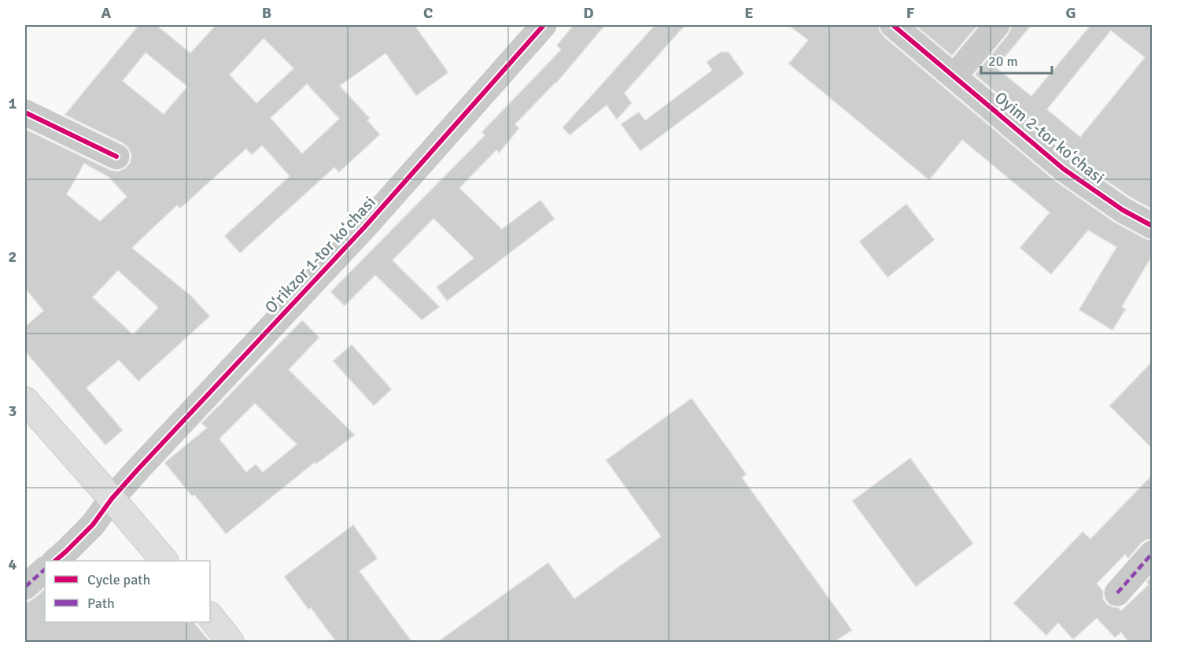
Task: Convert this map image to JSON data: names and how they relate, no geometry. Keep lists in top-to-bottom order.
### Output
{
  "streets": {
    "street": ["Oyim 2-tor koʻchasi", "Oʻrikzor 1-tor koʻchasi"]
  },
  "legend": ["Cycle path", "Path"],
  "scale_bar": "20 m",
  "grid": {
    "columns": [
      "A",
      "B",
      "C",
      "D",
      "E",
      "F",
      "G"
    ],
    "rows": [
      "1",
      "2",
      "3",
      "4"
    ]
  }
}
